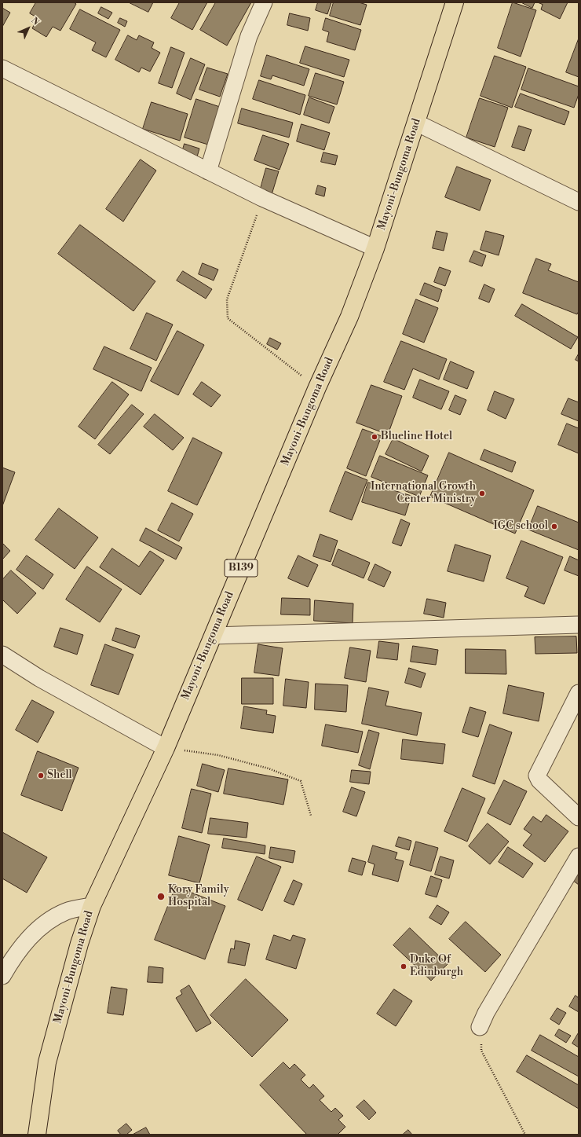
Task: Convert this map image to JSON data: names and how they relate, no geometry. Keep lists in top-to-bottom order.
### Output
{
  "streets": {
    "main road": ["Mayoni-Bungoma Road", "B139"]
  },
  "places": [
    "Blueline Hotel",
    "International Growth Center Ministry",
    "IGC school",
    "Shell",
    "Kory Family Hospital",
    "Duke Of Edinburgh"
  ],
  "north": "top right"
}
